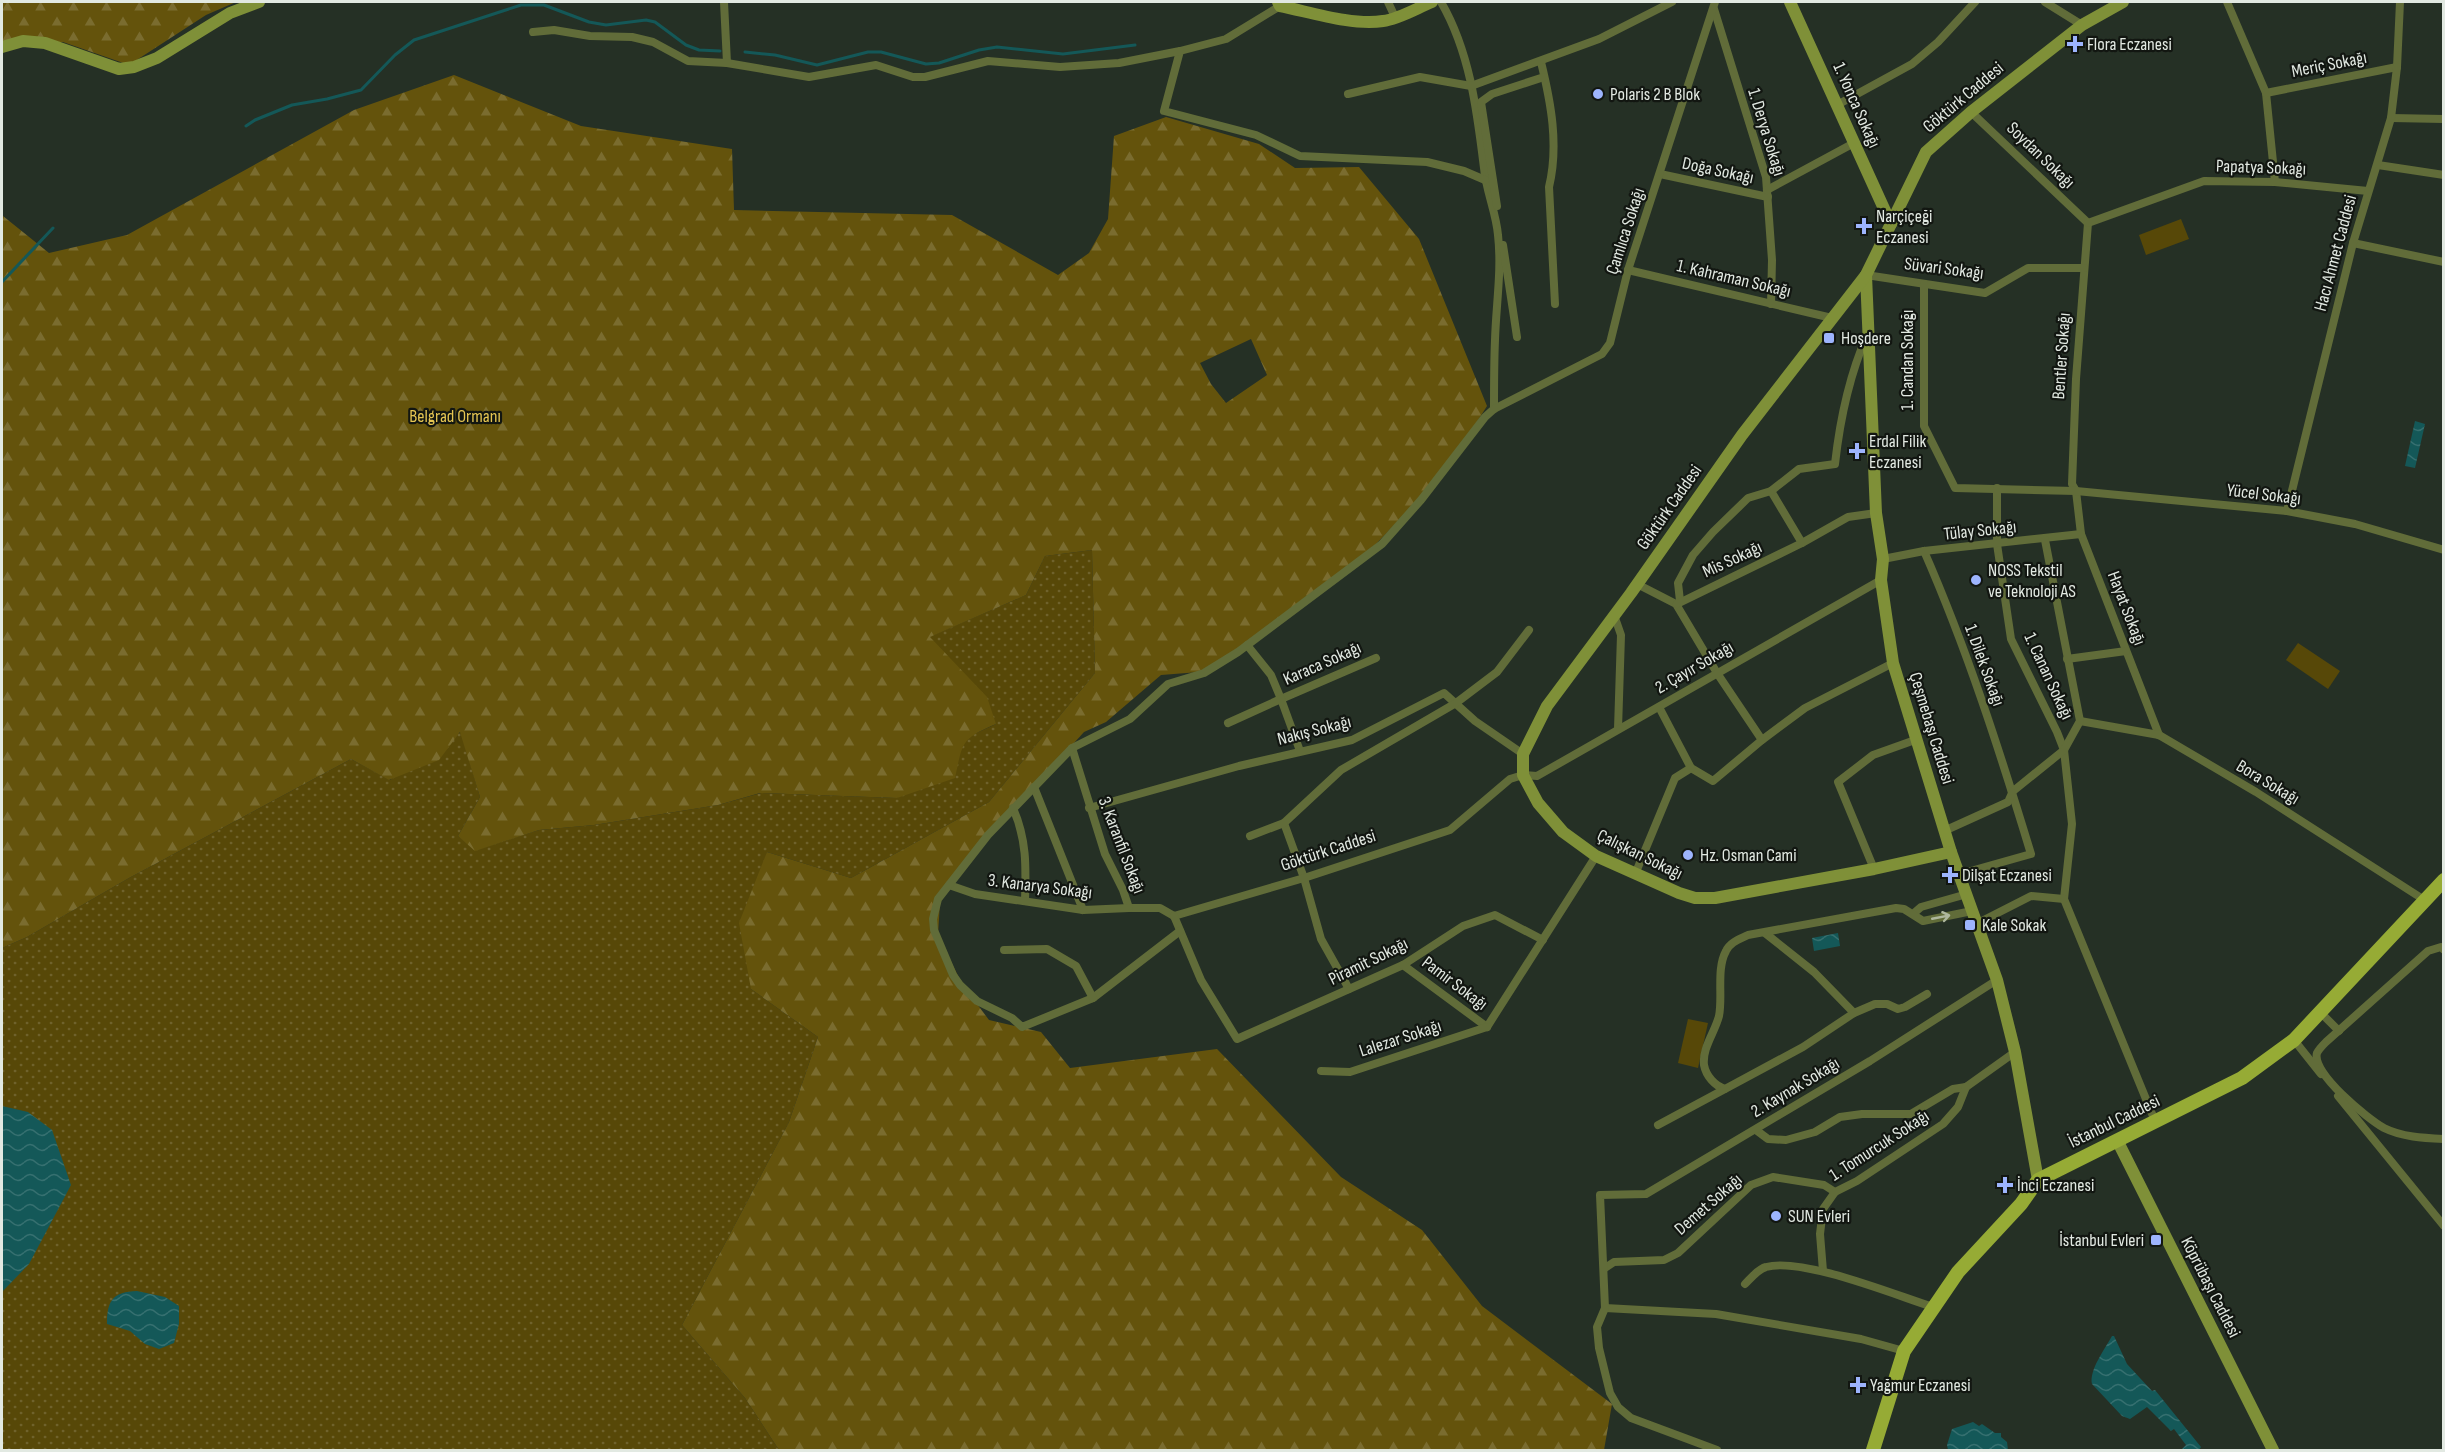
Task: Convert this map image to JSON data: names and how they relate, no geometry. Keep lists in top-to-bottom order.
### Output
{
  "streets": {
    "main road": [
      "Göktürk Caddesi",
      "1. Yonca Sokağı",
      "Çeşmebaşı Caddesi",
      "Çalışkan Sokağı",
      "İstanbul Caddesi",
      "Köprübaşı Caddesi"
    ],
    "street": [
      "Meriç Sokağı",
      "1. Derya Sokağı",
      "Soydan Sokağı",
      "Papatya Sokağı",
      "Doğa Sokağı",
      "Çamlıca Sokağı",
      "Hacı Ahmet Caddesi",
      "Süvari Sokağı",
      "1. Kahraman Sokağı",
      "Bentler Sokağı",
      "1. Candan Sokağı",
      "Yücel Sokağı",
      "Tülay Sokağı",
      "Mis Sokağı",
      "Hayat Sokağı",
      "Karaca Sokağı",
      "1. Dilek Sokağı",
      "2. Çayır Sokağı",
      "1. Canan Sokağı",
      "Nakış Sokağı",
      "Bora Sokağı",
      "3. Karanfil Sokağı",
      "3. Kanarya Sokağı",
      "Piramit Sokağı",
      "Pamir Sokağı",
      "Lalezar Sokağı",
      "2. Kaynak Sokağı",
      "1. Tomurcuk Sokağı",
      "Demet Sokağı"
    ]
  },
  "crossings": [
    ["Meriç Sokağı", "Hacı Ahmet Caddesi"],
    ["Göktürk Caddesi", "1. Yonca Sokağı"],
    ["Göktürk Caddesi", "Soydan Sokağı"],
    ["Göktürk Caddesi", "Süvari Sokağı"],
    ["Göktürk Caddesi", "1. Kahraman Sokağı"],
    ["Göktürk Caddesi", "2. Çayır Sokağı"],
    ["Göktürk Caddesi", "Çeşmebaşı Caddesi"],
    ["Göktürk Caddesi", "3. Karanfil Sokağı"],
    ["Göktürk Caddesi", "Çalışkan Sokağı"],
    ["1. Derya Sokağı", "Doğa Sokağı"],
    ["1. Derya Sokağı", "Çamlıca Sokağı"],
    ["1. Derya Sokağı", "1. Kahraman Sokağı"],
    ["Soydan Sokağı", "Papatya Sokağı"],
    ["Soydan Sokağı", "Bentler Sokağı"],
    ["Papatya Sokağı", "Hacı Ahmet Caddesi"],
    ["Papatya Sokağı", "Bentler Sokağı"],
    ["Doğa Sokağı", "Çamlıca Sokağı"],
    ["Çamlıca Sokağı", "1. Kahraman Sokağı"],
    ["Hacı Ahmet Caddesi", "Yücel Sokağı"],
    ["Süvari Sokağı", "Bentler Sokağı"],
    ["Süvari Sokağı", "1. Candan Sokağı"],
    ["Süvari Sokağı", "Çeşmebaşı Caddesi"],
    ["Bentler Sokağı", "1. Candan Sokağı"],
    ["Bentler Sokağı", "Yücel Sokağı"],
    ["Bentler Sokağı", "Hayat Sokağı"],
    ["1. Candan Sokağı", "Yücel Sokağı"],
    ["1. Candan Sokağı", "Hayat Sokağı"],
    ["1. Candan Sokağı", "1. Canan Sokağı"],
    ["Yücel Sokağı", "Hayat Sokağı"],
    ["Tülay Sokağı", "Hayat Sokağı"],
    ["Tülay Sokağı", "1. Dilek Sokağı"],
    ["Tülay Sokağı", "1. Canan Sokağı"],
    ["Tülay Sokağı", "Çeşmebaşı Caddesi"],
    ["Mis Sokağı", "Çeşmebaşı Caddesi"],
    ["Hayat Sokağı", "Bora Sokağı"],
    ["1. Dilek Sokağı", "Çeşmebaşı Caddesi"],
    ["2. Çayır Sokağı", "Çeşmebaşı Caddesi"],
    ["2. Çayır Sokağı", "Çalışkan Sokağı"],
    ["Çeşmebaşı Caddesi", "Çalışkan Sokağı"],
    ["Çeşmebaşı Caddesi", "2. Kaynak Sokağı"],
    ["Çeşmebaşı Caddesi", "İstanbul Caddesi"],
    ["Nakış Sokağı", "3. Karanfil Sokağı"],
    ["Bora Sokağı", "İstanbul Caddesi"],
    ["3. Karanfil Sokağı", "3. Kanarya Sokağı"],
    ["Piramit Sokağı", "Pamir Sokağı"],
    ["Pamir Sokağı", "Lalezar Sokağı"],
    ["2. Kaynak Sokağı", "Demet Sokağı"],
    ["İstanbul Caddesi", "Köprübaşı Caddesi"],
    ["1. Tomurcuk Sokağı", "Demet Sokağı"]
  ],
  "parks": ["Belgrad Ormanı"],
  "places": {
    "health": [
      "Flora Eczanesi",
      "Narçiçeği Eczanesi",
      "Erdal Filik Eczanesi",
      "Dilşat Eczanesi",
      "İnci Eczanesi",
      "Yağmur Eczanesi"
    ],
    "other": [
      "Polaris 2 B Blok",
      "NOSS Tekstil ve Teknoloji AS",
      "Hz. Osman Cami",
      "SUN Evleri"
    ],
    "transit": ["Hoşdere", "Kale Sokak", "İstanbul Evleri"]
  }
}
